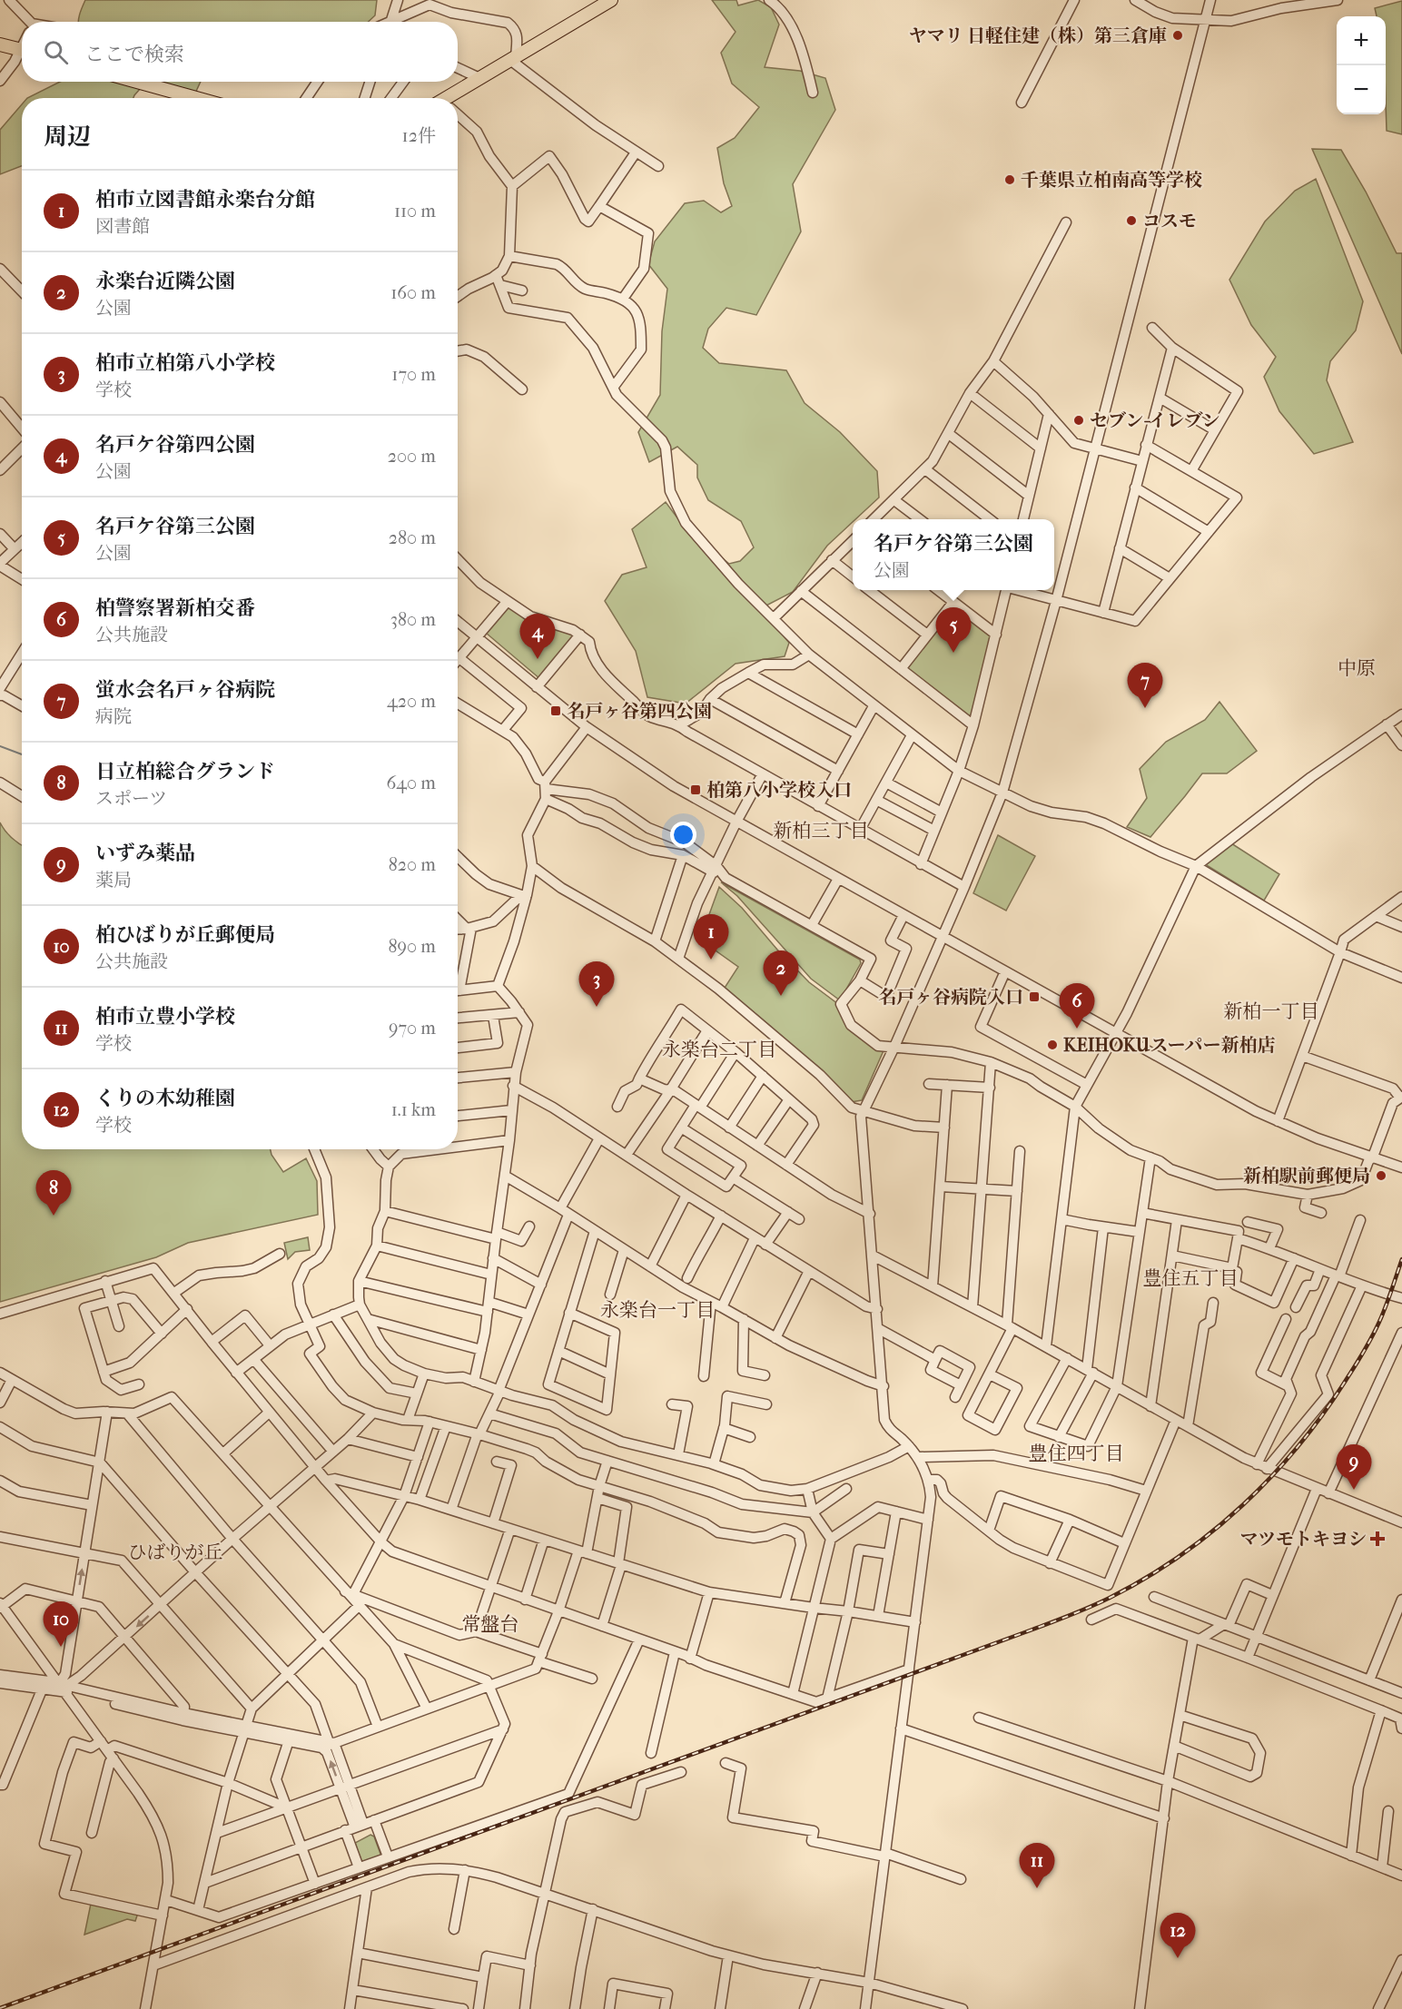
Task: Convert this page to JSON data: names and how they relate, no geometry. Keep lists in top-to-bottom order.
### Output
{
  "districts": [
    "中原",
    "新柏三丁目",
    "新柏一丁目",
    "永楽台二丁目",
    "豊住五丁目",
    "永楽台一丁目",
    "豊住四丁目",
    "ひばりが丘",
    "常盤台"
  ],
  "places": {
    "other": [
      "ヤマリ 日軽住建（株）第三倉庫",
      "千葉県立柏南高等学校",
      "コスモ",
      "セブン-イレブン",
      "KEIHOKUスーパー新柏店",
      "新柏駅前郵便局"
    ],
    "transit": ["名戸ヶ谷第四公園", "柏第八小学校入口", "名戸ヶ谷病院入口"],
    "health": ["マツモトキヨシ"]
  },
  "page": {
    "map_buttons": ["+", "−"],
    "search": "ここで検索",
    "heading": ["周辺", "12件"],
    "list": [
      {
        "mark": "1",
        "name": "柏市立図書館永楽台分館",
        "note": "図書館",
        "value": "110 m"
      },
      {
        "mark": "2",
        "name": "永楽台近隣公園",
        "note": "公園",
        "value": "160 m"
      },
      {
        "mark": "3",
        "name": "柏市立柏第八小学校",
        "note": "学校",
        "value": "170 m"
      },
      {
        "mark": "4",
        "name": "名戸ケ谷第四公園",
        "note": "公園",
        "value": "200 m"
      },
      {
        "mark": "5",
        "name": "名戸ケ谷第三公園",
        "note": "公園",
        "value": "280 m"
      },
      {
        "mark": "6",
        "name": "柏警察署新柏交番",
        "note": "公共施設",
        "value": "380 m"
      },
      {
        "mark": "7",
        "name": "蛍水会名戸ヶ谷病院",
        "note": "病院",
        "value": "420 m"
      },
      {
        "mark": "8",
        "name": "日立柏総合グランド",
        "note": "スポーツ",
        "value": "640 m"
      },
      {
        "mark": "9",
        "name": "いずみ薬品",
        "note": "薬局",
        "value": "820 m"
      },
      {
        "mark": "10",
        "name": "柏ひばりが丘郵便局",
        "note": "公共施設",
        "value": "890 m"
      },
      {
        "mark": "11",
        "name": "柏市立豊小学校",
        "note": "学校",
        "value": "970 m"
      },
      {
        "mark": "12",
        "name": "くりの木幼稚園",
        "note": "学校",
        "value": "1.1 km"
      }
    ],
    "popup": ["名戸ケ谷第三公園", "公園"],
    "pins": [
      "5",
      "4",
      "7",
      "1",
      "2",
      "3",
      "6",
      "8",
      "9",
      "10",
      "11",
      "12"
    ]
  }
}
